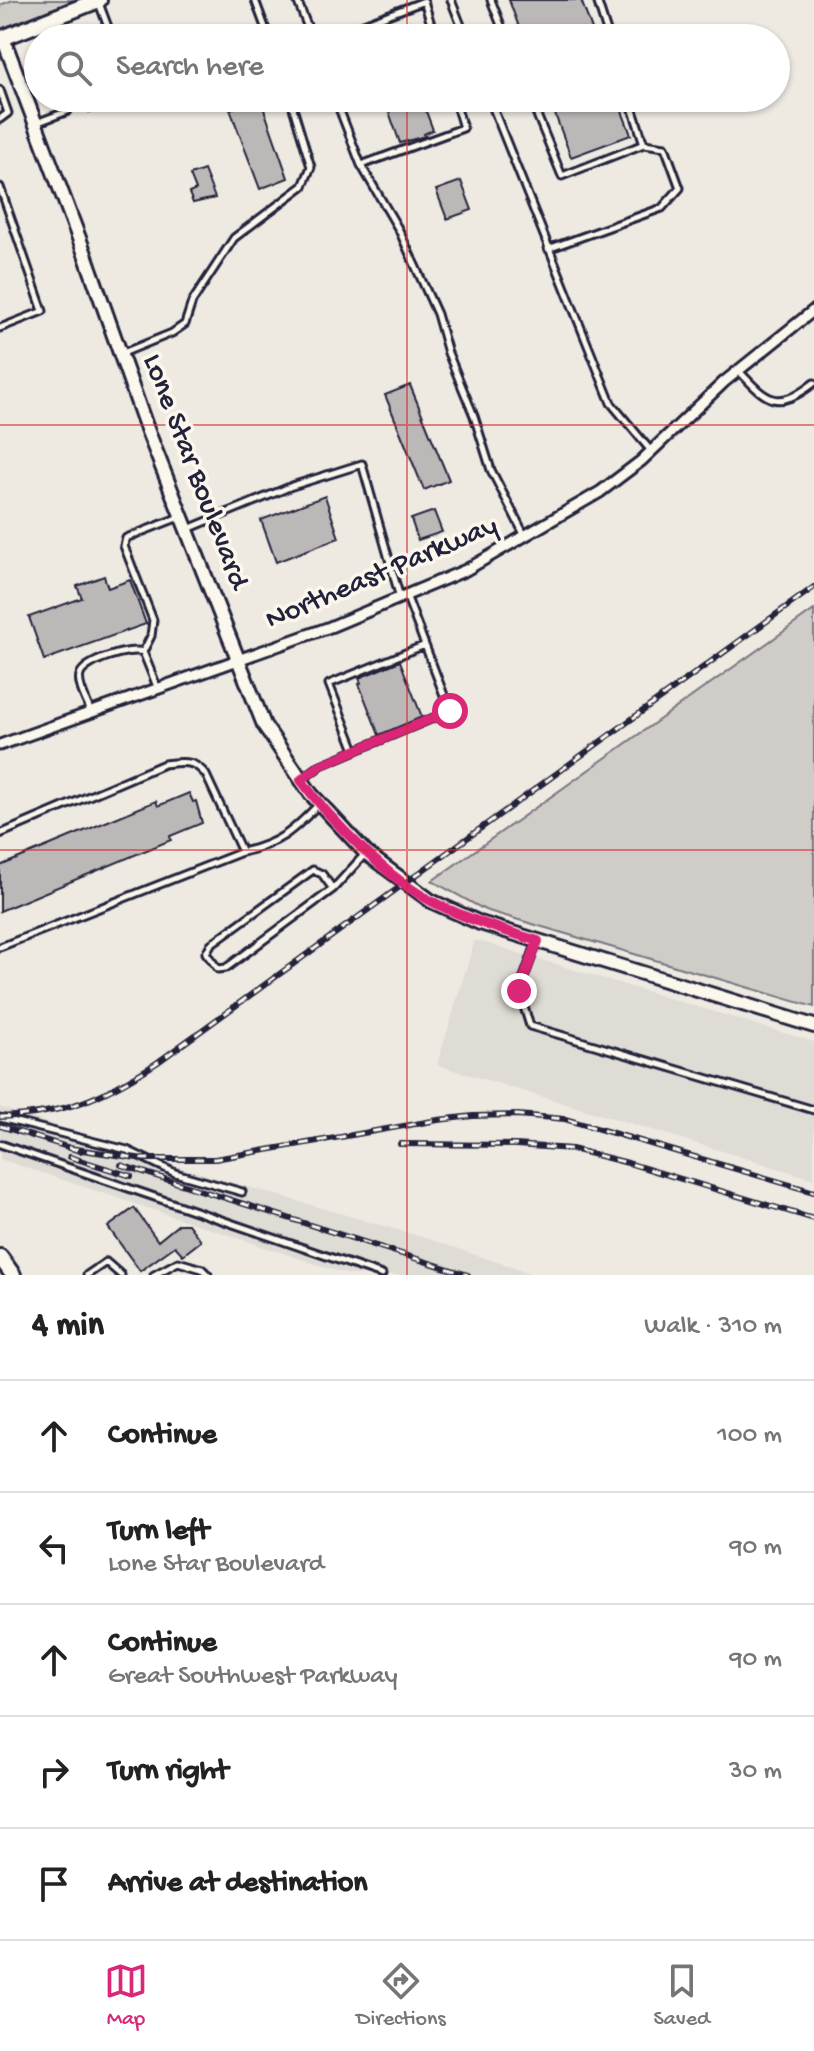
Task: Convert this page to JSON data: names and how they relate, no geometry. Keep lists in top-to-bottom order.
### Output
{
  "streets": {
    "street": ["Lone Star Boulevard", "Northeast Parkway"]
  },
  "crossings": [
    ["Lone Star Boulevard", "Northeast Parkway"]
  ],
  "page": {
    "search": "Search here",
    "heading": ["4 min", "Walk · 310 m"],
    "list": [
      ["Continue", "100 m"],
      ["Turn left", "Lone Star Boulevard", "90 m"],
      ["Continue", "Great Southwest Parkway", "90 m"],
      ["Turn right", "30 m"],
      "Arrive at destination"
    ],
    "nav": ["Map", "Directions", "Saved"]
  }
}
